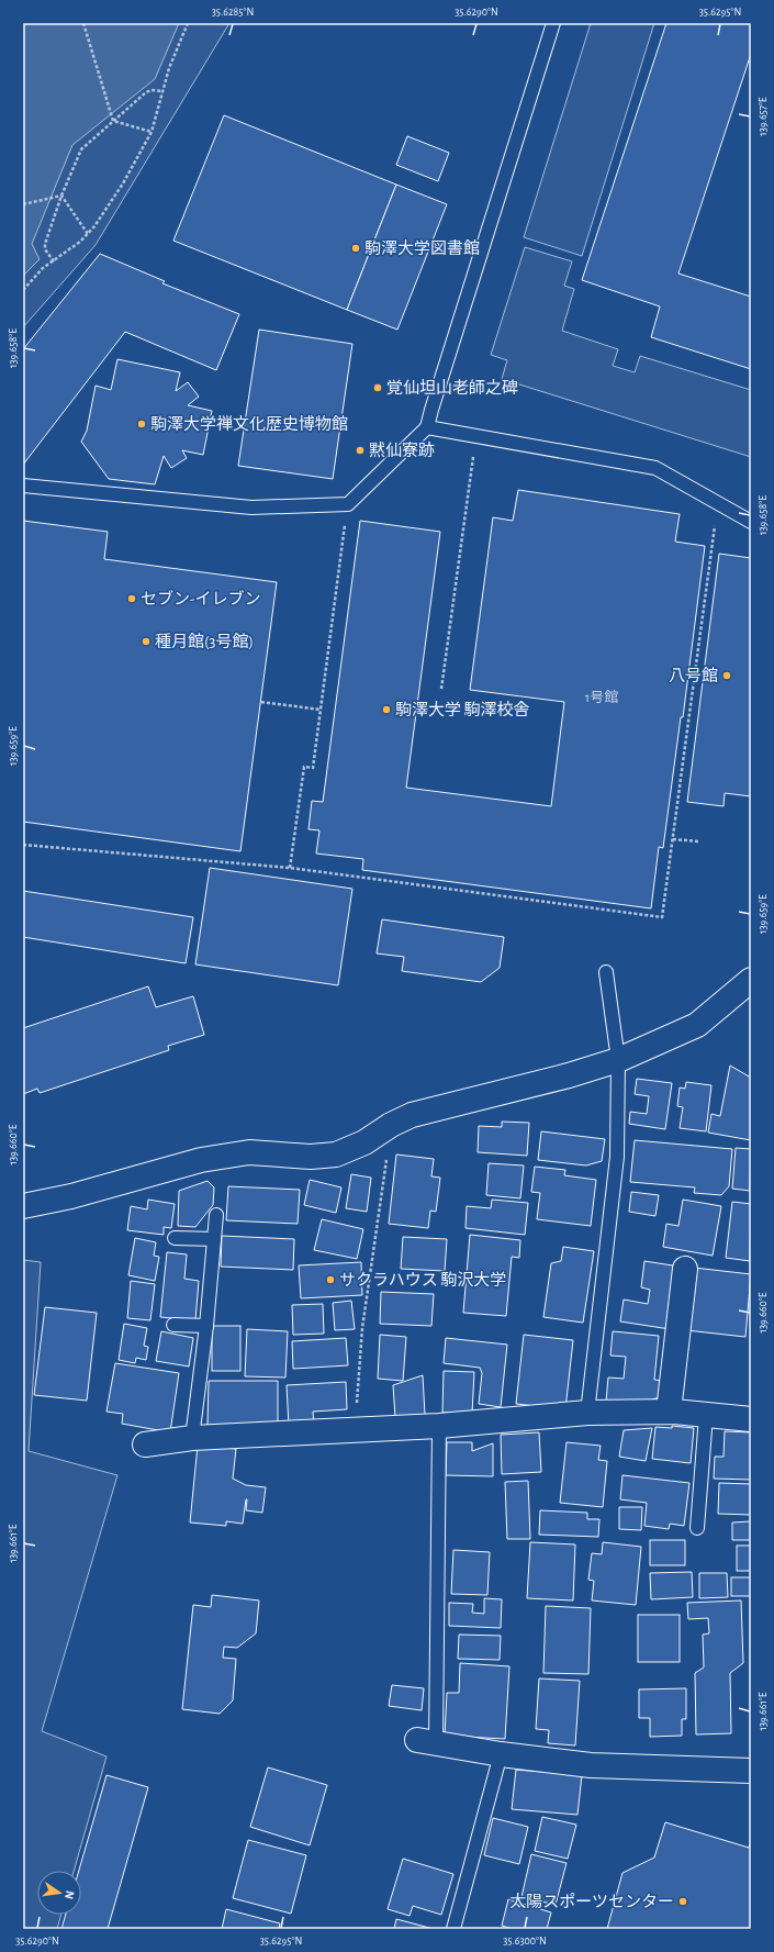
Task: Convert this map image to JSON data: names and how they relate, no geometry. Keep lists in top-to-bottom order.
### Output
{
  "places": [
    "駒澤大学図書館",
    "覚仙坦山老師之碑",
    "駒澤大学禅文化歴史博物館",
    "黙仙寮跡",
    "セブン-イレブン",
    "種月館(3号館)",
    "八号館",
    "駒澤大学 駒澤校舎",
    "サクラハウス 駒沢大学",
    "太陽スポーツセンター"
  ],
  "house_numbers": ["1号館"],
  "north": "right",
  "coordinates": [
    "35.6285°N",
    "35.6290°N",
    "35.6295°N",
    "139.657°E",
    "139.658°E",
    "139.659°E",
    "139.660°E",
    "139.661°E",
    "35.6300°N"
  ]
}
